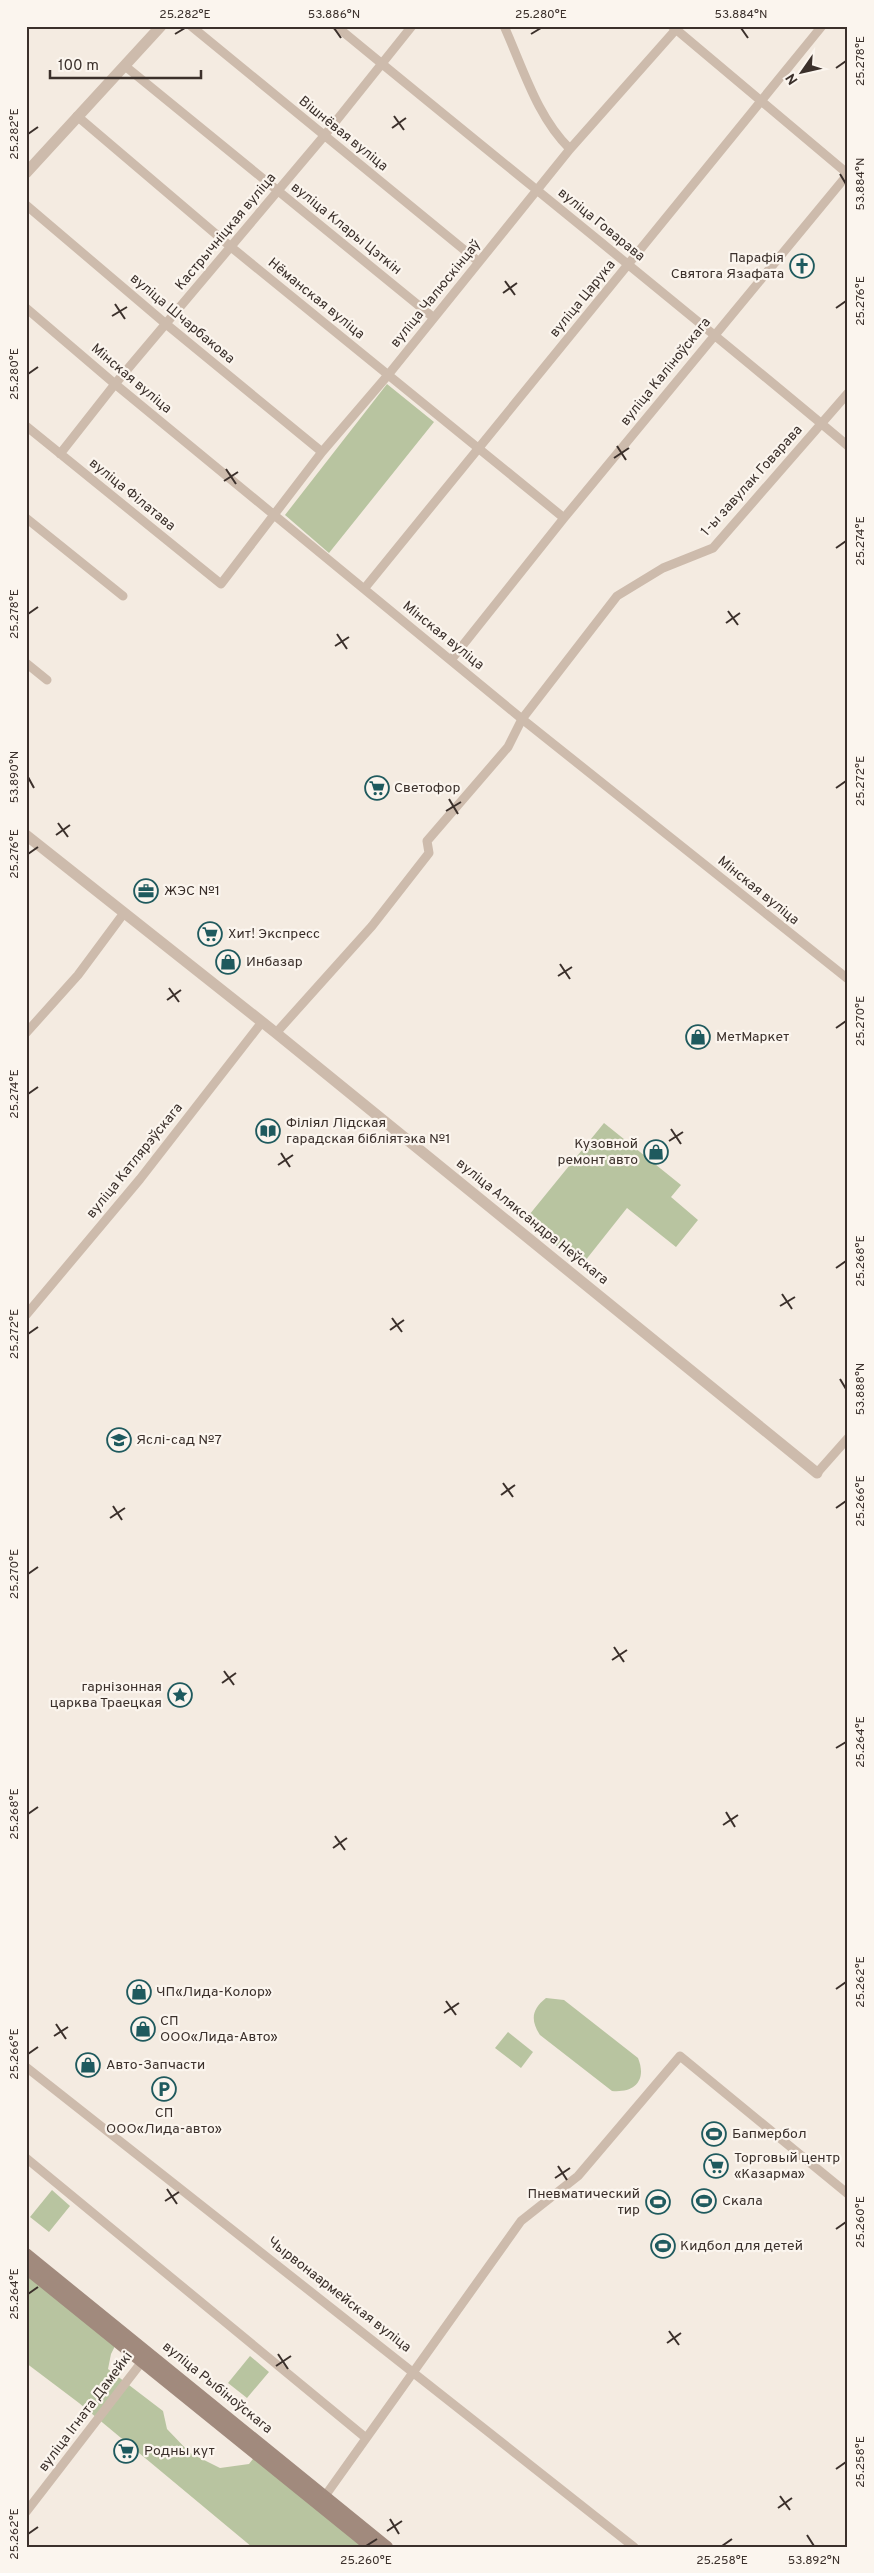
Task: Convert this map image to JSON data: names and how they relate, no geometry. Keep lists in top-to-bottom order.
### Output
{
  "streets": {
    "main road": ["вуліца Рыбіноўскага"],
    "street": [
      "Вішнёвая вуліца",
      "вуліца Говарава",
      "вуліца Клары Цэткін",
      "Кастрычніцкая вуліца",
      "вуліца Чалюскінцаў",
      "Нёманская вуліца",
      "вуліца Царука",
      "вуліца Шчарбакова",
      "вуліца Каліноўскага",
      "Мінская вуліца",
      "1-ы завулак Говарава",
      "вуліца Філатава",
      "вуліца Катлярэўскага",
      "вуліца Аляксандра Неўскага",
      "Чырвонаармейская вуліца",
      "вуліца Ігната Дамейкі"
    ]
  },
  "crossings": [
    ["Вішнёвая вуліца", "Кастрычніцкая вуліца"],
    ["Вішнёвая вуліца", "вуліца Чалюскінцаў"],
    ["вуліца Говарава", "Кастрычніцкая вуліца"],
    ["вуліца Говарава", "вуліца Чалюскінцаў"],
    ["вуліца Говарава", "вуліца Царука"],
    ["вуліца Говарава", "вуліца Каліноўскага"],
    ["вуліца Говарава", "1-ы завулак Говарава"],
    ["вуліца Клары Цэткін", "Кастрычніцкая вуліца"],
    ["вуліца Клары Цэткін", "вуліца Чалюскінцаў"],
    ["Кастрычніцкая вуліца", "Нёманская вуліца"],
    ["Кастрычніцкая вуліца", "вуліца Шчарбакова"],
    ["Кастрычніцкая вуліца", "Мінская вуліца"],
    ["Кастрычніцкая вуліца", "вуліца Філатава"],
    ["вуліца Чалюскінцаў", "Нёманская вуліца"],
    ["вуліца Чалюскінцаў", "вуліца Шчарбакова"],
    ["вуліца Чалюскінцаў", "Мінская вуліца"],
    ["вуліца Чалюскінцаў", "вуліца Філатава"],
    ["Нёманская вуліца", "вуліца Царука"],
    ["Нёманская вуліца", "вуліца Каліноўскага"],
    ["вуліца Царука", "Мінская вуліца"],
    ["вуліца Каліноўскага", "Мінская вуліца"],
    ["Мінская вуліца", "1-ы завулак Говарава"],
    ["1-ы завулак Говарава", "вуліца Аляксандра Неўскага"],
    ["вуліца Катлярэўскага", "вуліца Аляксандра Неўскага"],
    ["вуліца Рыбіноўскага", "вуліца Ігната Дамейкі"]
  ],
  "places": {
    "church": ["Парафія Святога Язафата"],
    "supermarket": [
      "Светофор",
      "Хит! Экспресс",
      "Торговый центр «Казарма»",
      "Родны кут"
    ],
    "office": ["ЖЭС №1"],
    "shop": [
      "Инбазар",
      "МетМаркет",
      "Кузовной ремонт авто",
      "ЧП«Лида-Колор»",
      "СП ООО«Лида-Авто»",
      "Авто-Запчасти"
    ],
    "library": ["Філіял Лідская гарадская бібліятэка №1"],
    "school or university": ["Яслі-сад №7"],
    "place": ["гарнізонная царква Траецкая"],
    "parking": ["СП ООО«Лида-авто»"],
    "sports": [
      "Бапмербол",
      "Скала",
      "Пневматический тир",
      "Кидбол для детей"
    ]
  },
  "scale_bar": "100 m",
  "north": "bottom left",
  "coordinates": [
    "25.282°E",
    "53.886°N",
    "25.280°E",
    "53.884°N",
    "25.278°E",
    "25.276°E",
    "25.274°E",
    "53.890°N",
    "25.272°E",
    "25.270°E",
    "25.268°E",
    "53.888°N",
    "25.266°E",
    "25.264°E",
    "25.262°E",
    "25.260°E",
    "25.258°E",
    "53.892°N"
  ]
}
